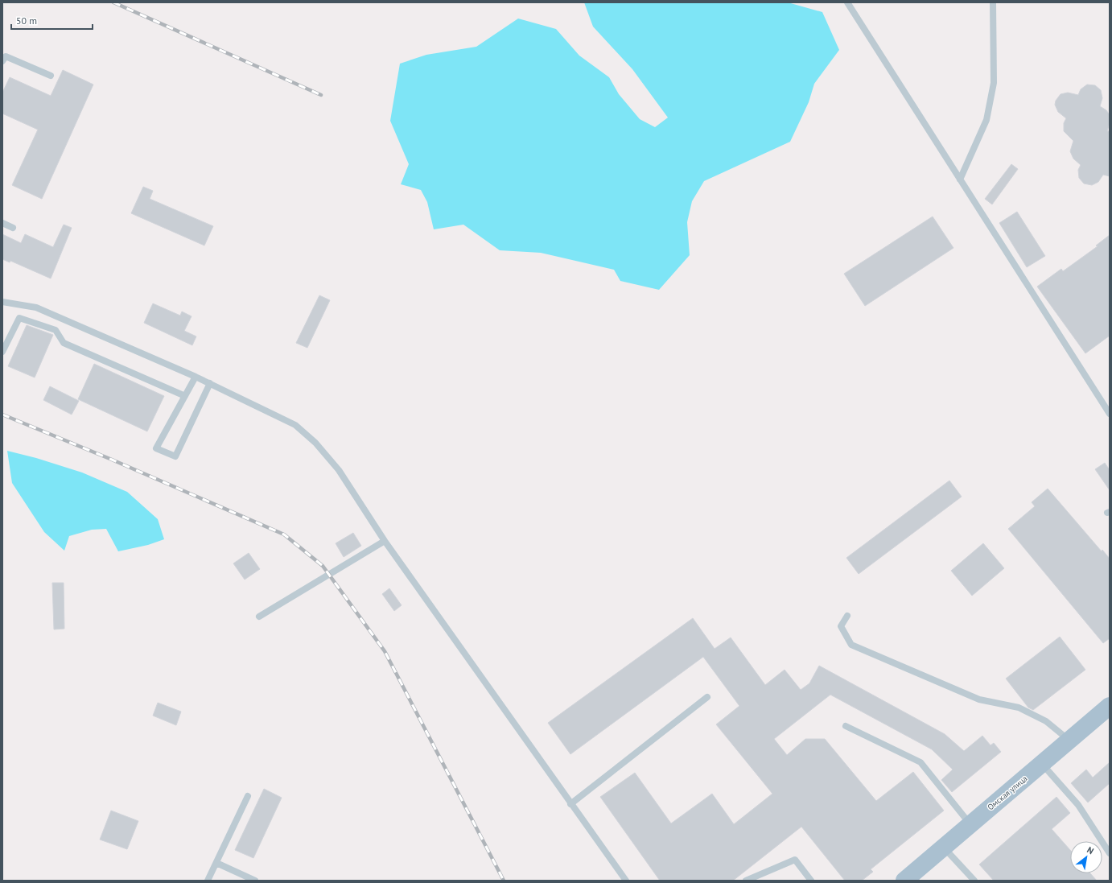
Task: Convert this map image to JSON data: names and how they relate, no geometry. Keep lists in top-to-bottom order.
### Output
{
  "streets": {
    "main road": ["Омская улица"]
  },
  "scale_bar": "50 m",
  "north": "top right"
}
